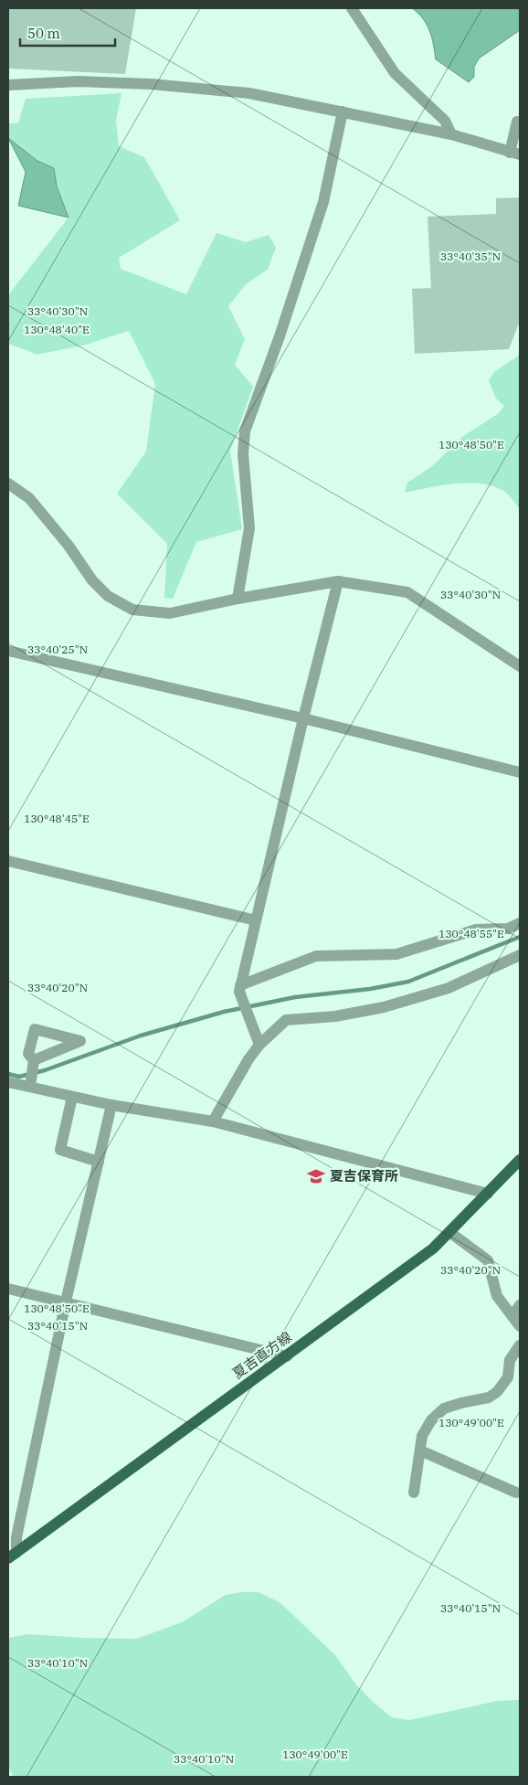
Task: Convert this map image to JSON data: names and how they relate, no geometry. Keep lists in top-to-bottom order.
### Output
{
  "streets": {
    "main road": ["夏吉直方線"]
  },
  "places": {
    "school or university": ["夏吉保育所"]
  },
  "scale_bar": "50 m",
  "coordinates": [
    "33°40'35\"N",
    "33°40'30\"N",
    "130°48'40\"E",
    "130°48'50\"E",
    "33°40'25\"N",
    "130°48'45\"E",
    "130°48'55\"E",
    "33°40'20\"N",
    "33°40'15\"N",
    "130°49'00\"E",
    "33°40'10\"N"
  ]
}
